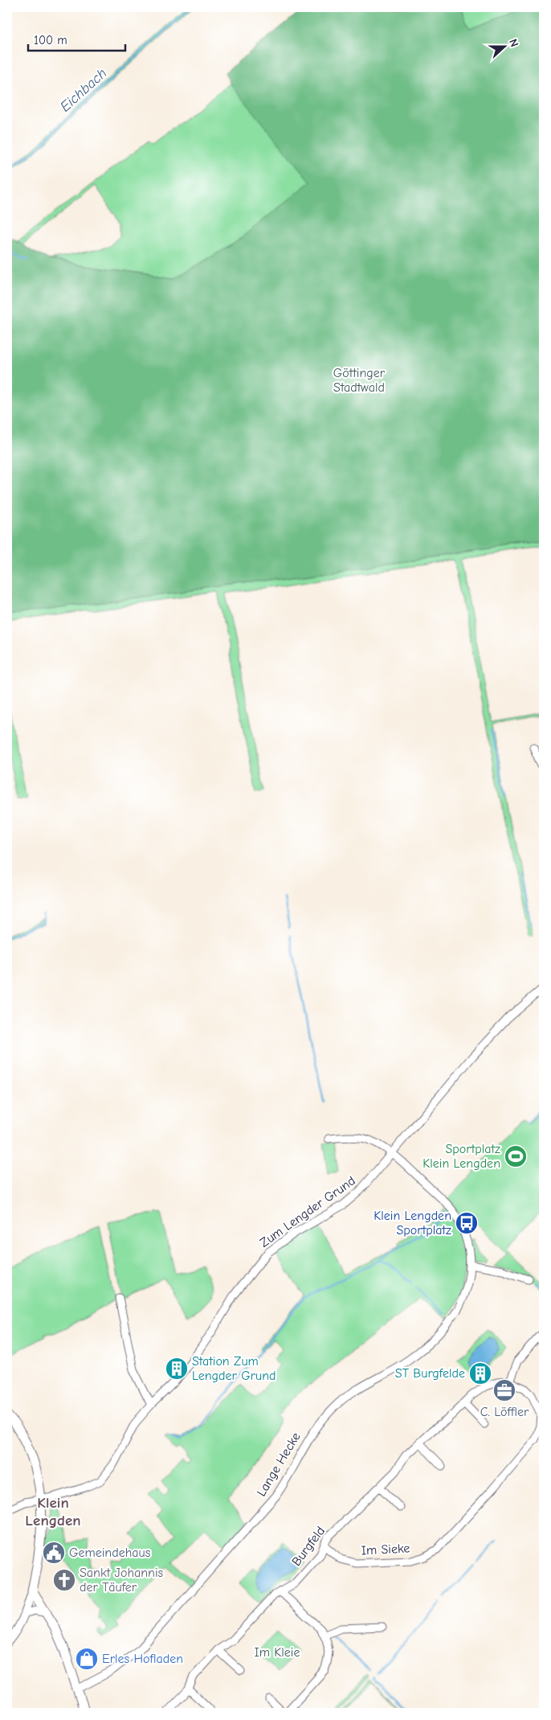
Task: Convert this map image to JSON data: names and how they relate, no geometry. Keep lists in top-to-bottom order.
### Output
{
  "streets": {
    "street": [
      "Zum Lengder Grund",
      "Lange Hecke",
      "Burgfeld",
      "Im Sieke"
    ]
  },
  "crossings": [
    ["Zum Lengder Grund", "Lange Hecke"],
    ["Burgfeld", "Im Sieke"]
  ],
  "districts": ["Klein Lengden"],
  "water": ["Eichbach"],
  "parks": ["Göttinger Stadtwald", "Im Kleie"],
  "places": {
    "sports": ["Sportplatz Klein Lengden"],
    "bus stop": ["Klein Lengden Sportplatz"],
    "building": ["Station Zum Lengder Grund", "ST Burgfelde"],
    "office": ["C. Löffler"],
    "public building": ["Gemeindehaus"],
    "church": ["Sankt Johannis der Täufer"],
    "shop": ["Erles Hofladen"]
  },
  "scale_bar": "100 m",
  "north": "right"
}
